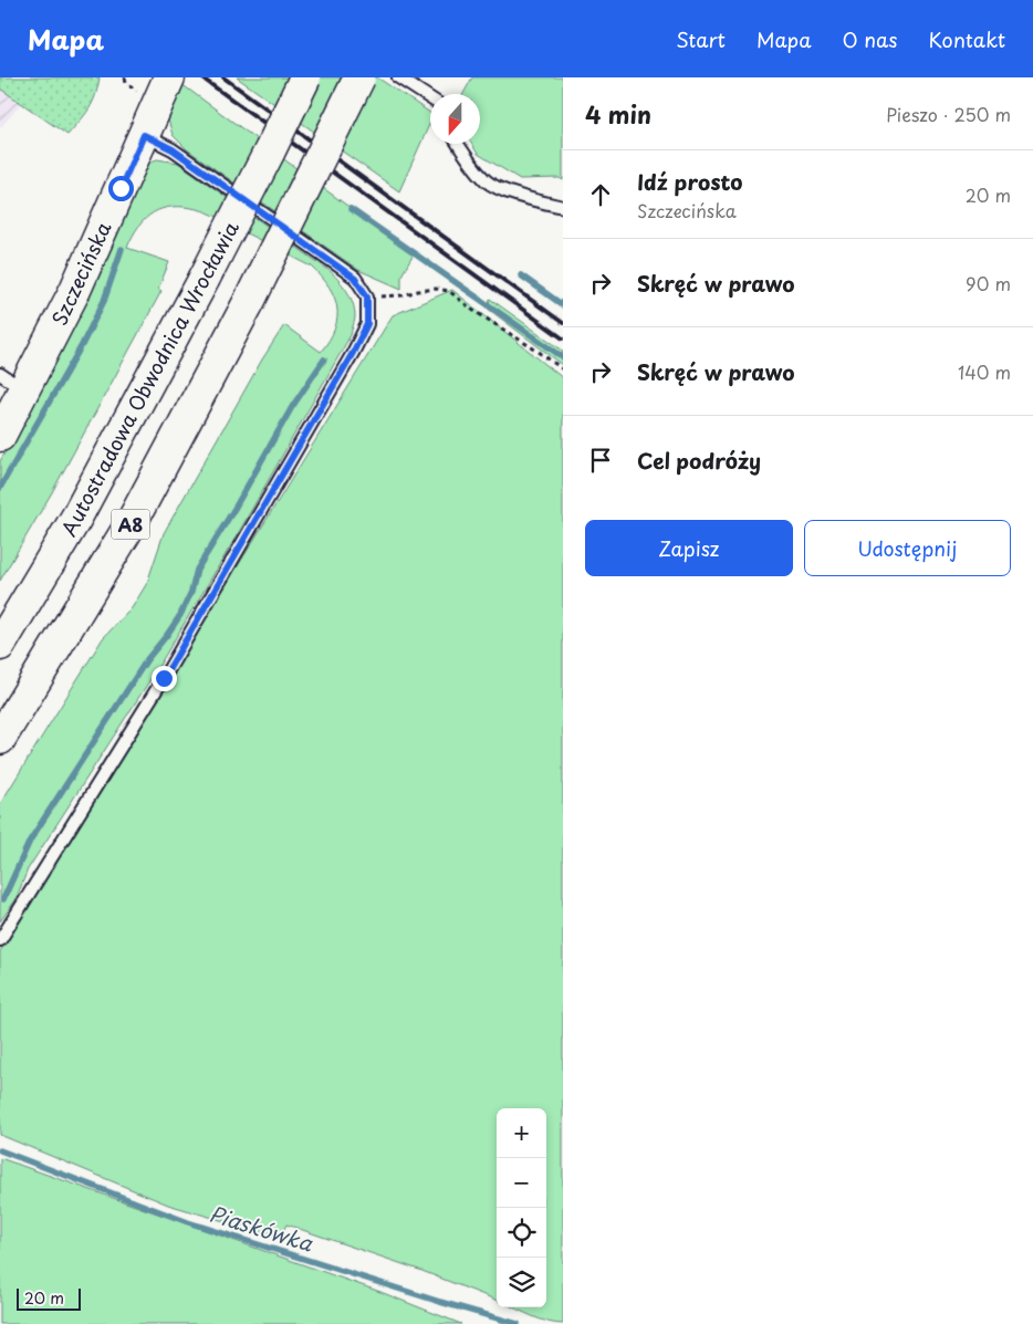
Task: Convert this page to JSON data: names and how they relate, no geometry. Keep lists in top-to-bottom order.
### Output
{
  "streets": {
    "main road": ["Szczecińska", "Autostradowa Obwodnica Wrocławia", "A8"]
  },
  "water": ["Piaskówka"],
  "scale_bar": "20 m",
  "north": "bottom",
  "page": {
    "header": "Mapa",
    "nav": [
      "Start",
      "Mapa",
      "O nas",
      "Kontakt"
    ],
    "heading": ["4 min", "Pieszo · 250 m"],
    "list": [
      ["Idź prosto", "Szczecińska", "20 m"],
      ["Skręć w prawo", "90 m"],
      ["Skręć w prawo", "140 m"],
      "Cel podróży"
    ],
    "buttons": ["Zapisz", "Udostępnij"],
    "map_buttons": ["+", "−"],
    "scale": "20 m"
  }
}
